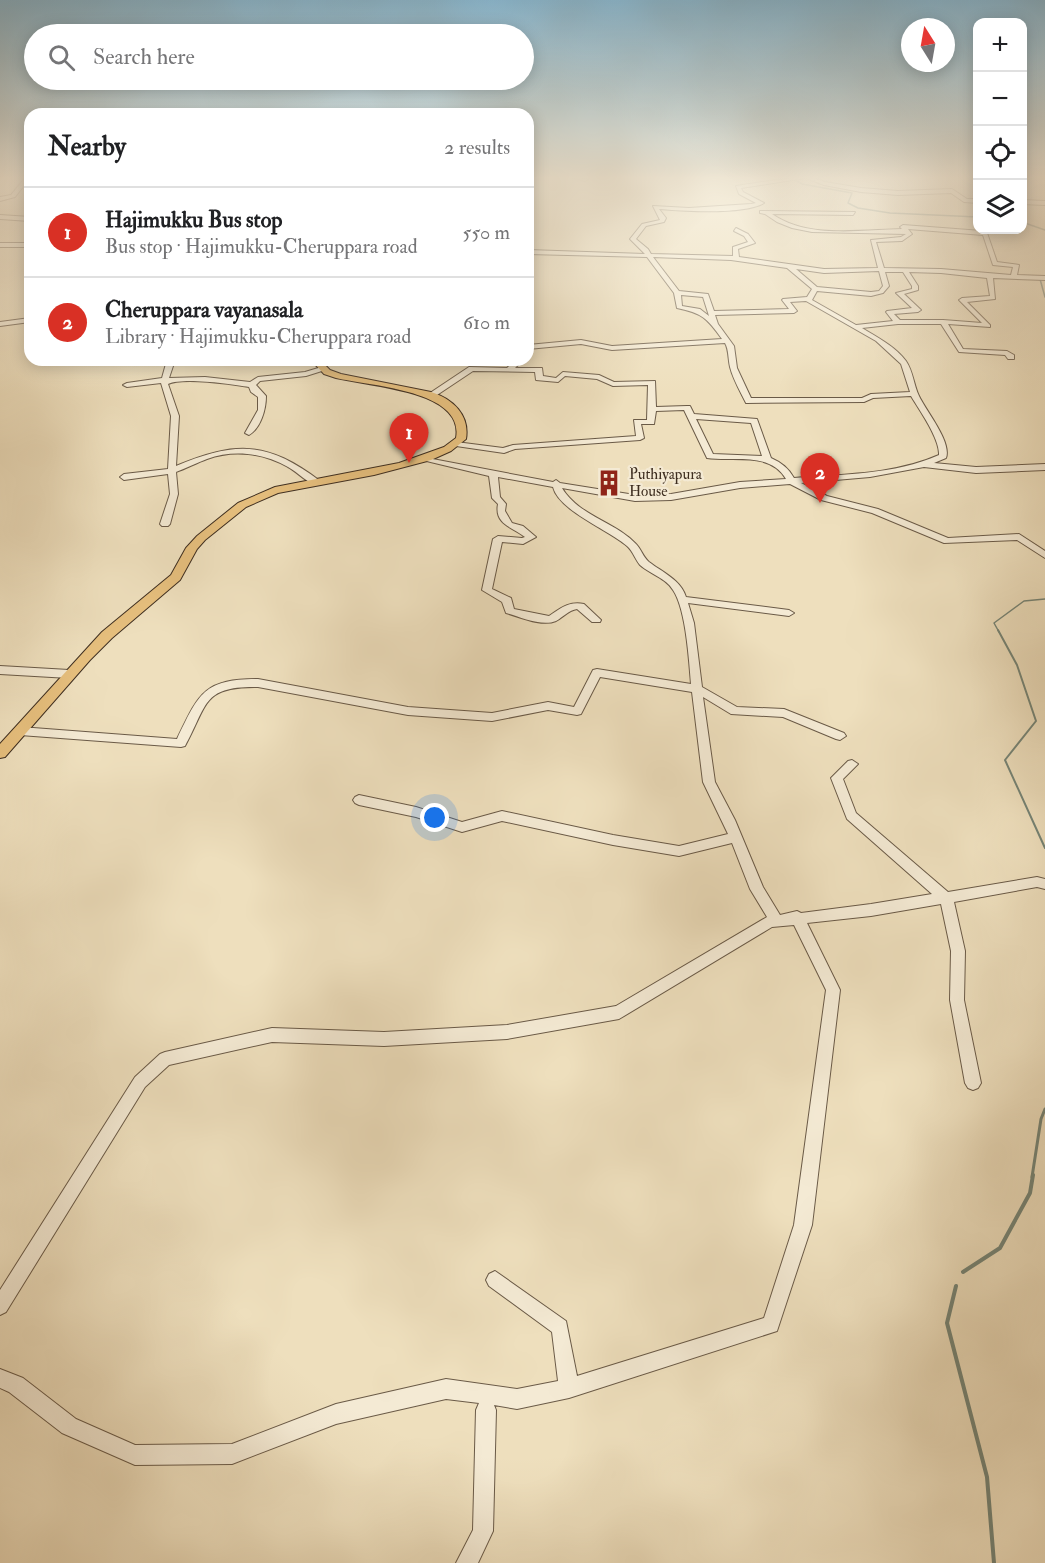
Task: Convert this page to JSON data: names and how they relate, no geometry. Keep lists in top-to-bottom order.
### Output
{
  "places": {
    "building": ["Puthiyapura House"]
  },
  "north": "top",
  "page": {
    "map_buttons": ["+", "−"],
    "search": "Search here",
    "heading": ["Nearby", "2 results"],
    "list": [
      {
        "mark": "1",
        "name": "Hajimukku Bus stop",
        "note": "Bus stop · Hajimukku-Cheruppara road",
        "value": "550 m"
      },
      {
        "mark": "2",
        "name": "Cheruppara vayanasala",
        "note": "Library · Hajimukku-Cheruppara road",
        "value": "610 m"
      }
    ],
    "pins": ["1", "2"]
  }
}
